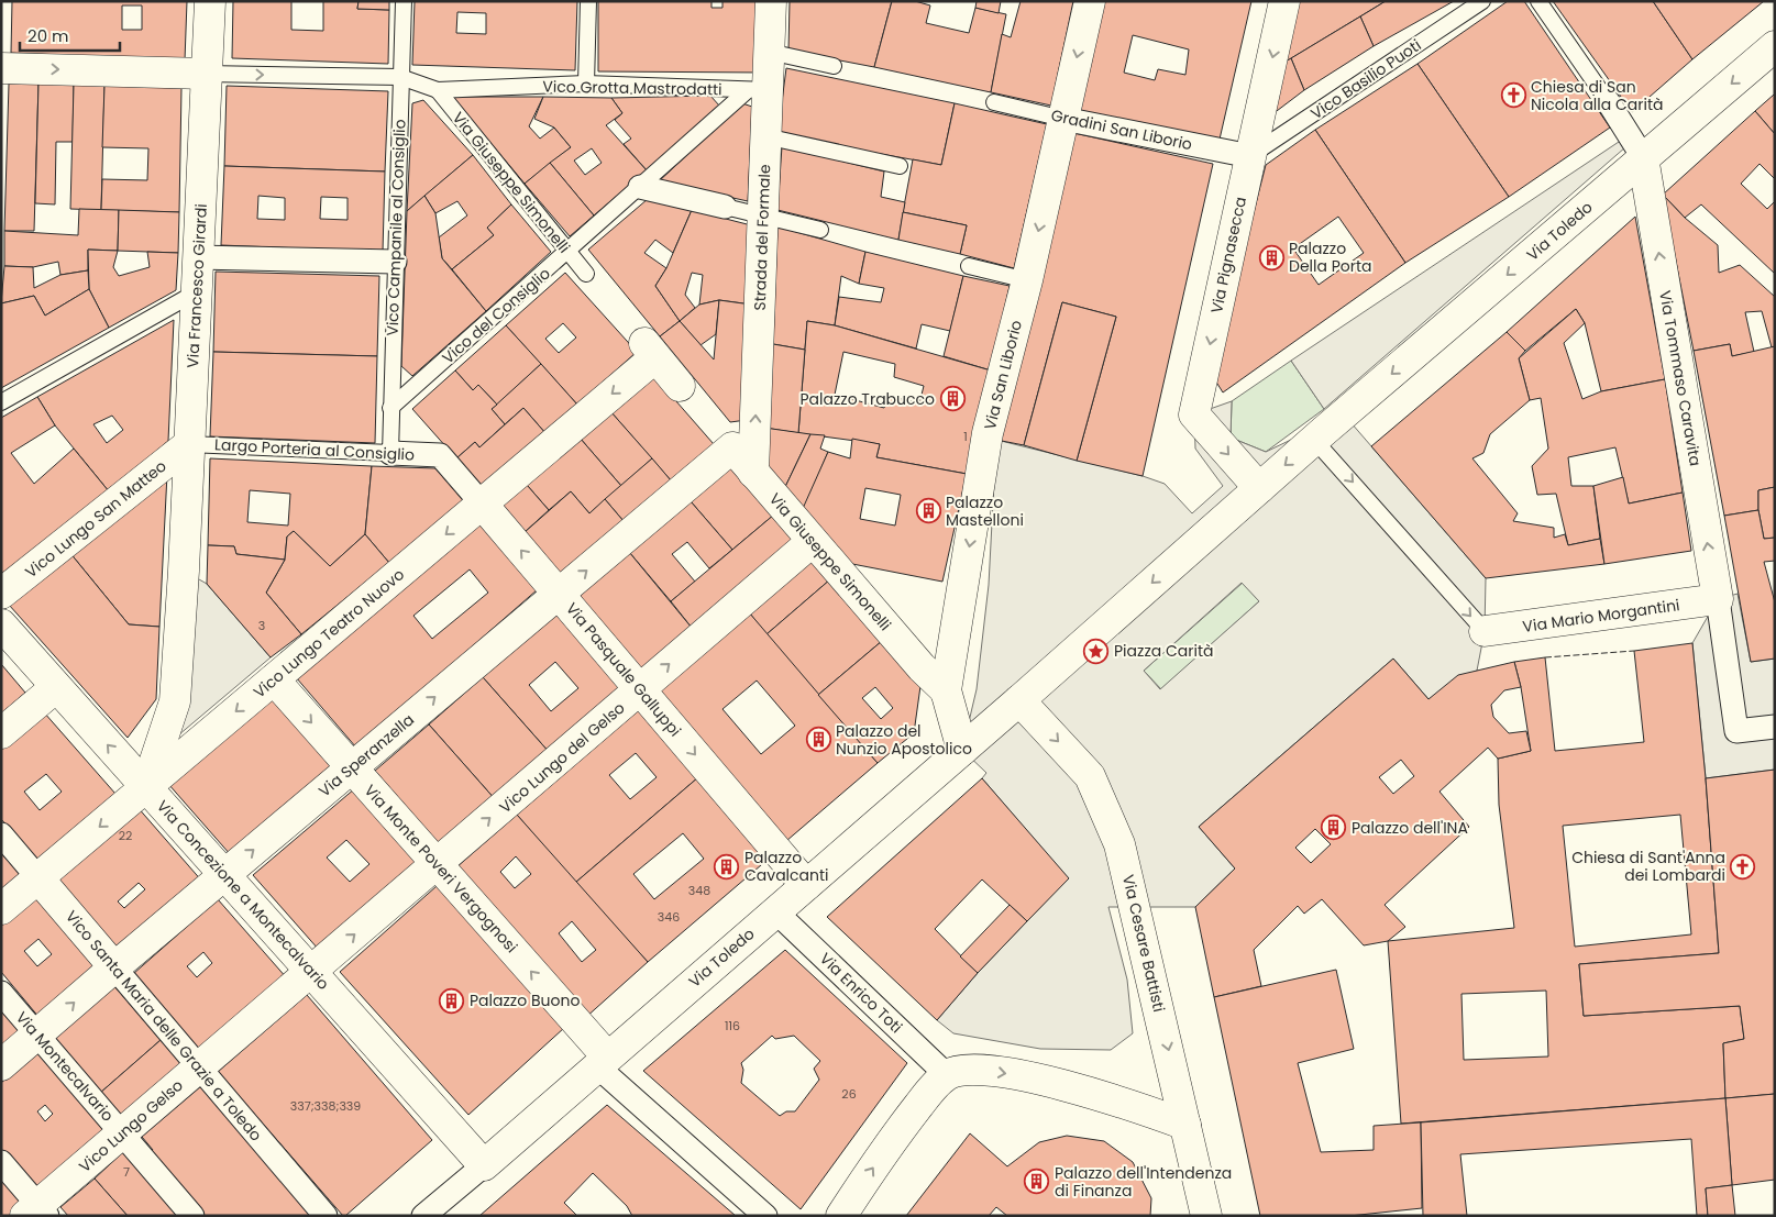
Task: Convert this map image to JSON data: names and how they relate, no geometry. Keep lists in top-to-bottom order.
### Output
{
  "streets": {
    "street": [
      "Gradini San Liborio",
      "Via Giuseppe Simonelli",
      "Via Toledo",
      "Strada del Formale",
      "Via Pignasecca",
      "Via Francesco Girardi",
      "Via San Liborio",
      "Via Tommaso Caravita",
      "Largo Porteria al Consiglio",
      "Vico Lungo San Matteo",
      "Via Mario Morgantini",
      "Vico Lungo Teatro Nuovo",
      "Via Pasquale Galluppi",
      "Via Speranzella",
      "Vico Lungo del Gelso",
      "Via Monte Poveri Vergognosi",
      "Via Concezione a Montecalvario",
      "Via Cesare Battisti",
      "Via Enrico Toti",
      "Vico Santa Maria delle Grazie a Toledo",
      "Via Montecalvario",
      "Vico Lungo Gelso"
    ],
    "lane": [
      "Vico Basilio Puoti",
      "Vico Grotta Mastrodatti",
      "Vico Campanile al Consiglio",
      "Vico del Consiglio"
    ]
  },
  "crossings": [
    ["Vico Basilio Puoti", "Gradini San Liborio"],
    ["Vico Basilio Puoti", "Via Pignasecca"],
    ["Vico Grotta Mastrodatti", "Via Giuseppe Simonelli"],
    ["Vico Grotta Mastrodatti", "Vico Campanile al Consiglio"],
    ["Vico Grotta Mastrodatti", "Strada del Formale"],
    ["Vico Grotta Mastrodatti", "Via Francesco Girardi"],
    ["Vico Grotta Mastrodatti", "Vico del Consiglio"],
    ["Gradini San Liborio", "Via Pignasecca"],
    ["Gradini San Liborio", "Via San Liborio"],
    ["Via Giuseppe Simonelli", "Strada del Formale"],
    ["Via Giuseppe Simonelli", "Vico del Consiglio"],
    ["Via Giuseppe Simonelli", "Via San Liborio"],
    ["Via Giuseppe Simonelli", "Via Speranzella"],
    ["Via Giuseppe Simonelli", "Vico Lungo del Gelso"],
    ["Vico Campanile al Consiglio", "Vico del Consiglio"],
    ["Vico Campanile al Consiglio", "Largo Porteria al Consiglio"],
    ["Via Toledo", "Via San Liborio"],
    ["Via Toledo", "Via Tommaso Caravita"],
    ["Via Toledo", "Via Pasquale Galluppi"],
    ["Via Toledo", "Via Monte Poveri Vergognosi"],
    ["Via Toledo", "Via Concezione a Montecalvario"],
    ["Via Toledo", "Via Cesare Battisti"],
    ["Via Toledo", "Via Enrico Toti"],
    ["Strada del Formale", "Vico del Consiglio"],
    ["Via Francesco Girardi", "Largo Porteria al Consiglio"],
    ["Via Francesco Girardi", "Vico Lungo San Matteo"],
    ["Via Francesco Girardi", "Vico Lungo Teatro Nuovo"],
    ["Via Francesco Girardi", "Via Concezione a Montecalvario"],
    ["Via Tommaso Caravita", "Via Mario Morgantini"],
    ["Largo Porteria al Consiglio", "Vico Lungo San Matteo"],
    ["Largo Porteria al Consiglio", "Via Pasquale Galluppi"],
    ["Vico Lungo Teatro Nuovo", "Via Pasquale Galluppi"],
    ["Vico Lungo Teatro Nuovo", "Via Monte Poveri Vergognosi"],
    ["Vico Lungo Teatro Nuovo", "Via Concezione a Montecalvario"],
    ["Vico Lungo Teatro Nuovo", "Vico Santa Maria delle Grazie a Toledo"],
    ["Via Pasquale Galluppi", "Via Speranzella"],
    ["Via Pasquale Galluppi", "Vico Lungo del Gelso"],
    ["Via Speranzella", "Via Monte Poveri Vergognosi"],
    ["Via Speranzella", "Via Concezione a Montecalvario"],
    ["Via Speranzella", "Vico Santa Maria delle Grazie a Toledo"],
    ["Via Speranzella", "Via Montecalvario"],
    ["Vico Lungo del Gelso", "Via Monte Poveri Vergognosi"],
    ["Vico Lungo del Gelso", "Via Concezione a Montecalvario"],
    ["Vico Lungo del Gelso", "Vico Lungo Gelso"],
    ["Via Concezione a Montecalvario", "Vico Lungo Gelso"],
    ["Vico Santa Maria delle Grazie a Toledo", "Vico Lungo Gelso"],
    ["Via Montecalvario", "Vico Lungo Gelso"]
  ],
  "one_way": [
    "Via Toledo",
    "Strada del Formale",
    "Via Pignasecca",
    "Via San Liborio",
    "Via Tommaso Caravita",
    "Vico Lungo Teatro Nuovo",
    "Via Speranzella",
    "Vico Lungo del Gelso",
    "Via Cesare Battisti"
  ],
  "places": {
    "church": ["Chiesa di San Nicola alla Carità", "Chiesa di Sant'Anna dei Lombardi"],
    "building": [
      "Palazzo Della Porta",
      "Palazzo Trabucco",
      "Palazzo Mastelloni",
      "Palazzo del Nunzio Apostolico",
      "Palazzo dell'INA",
      "Palazzo Cavalcanti",
      "Palazzo Buono",
      "Palazzo dell'Intendenza di Finanza"
    ],
    "place": ["Piazza Carità"]
  },
  "house_numbers": [
    "1",
    "3",
    "22",
    "348",
    "346",
    "116",
    "26",
    "337;338;339",
    "7"
  ],
  "scale_bar": "20 m"
}
